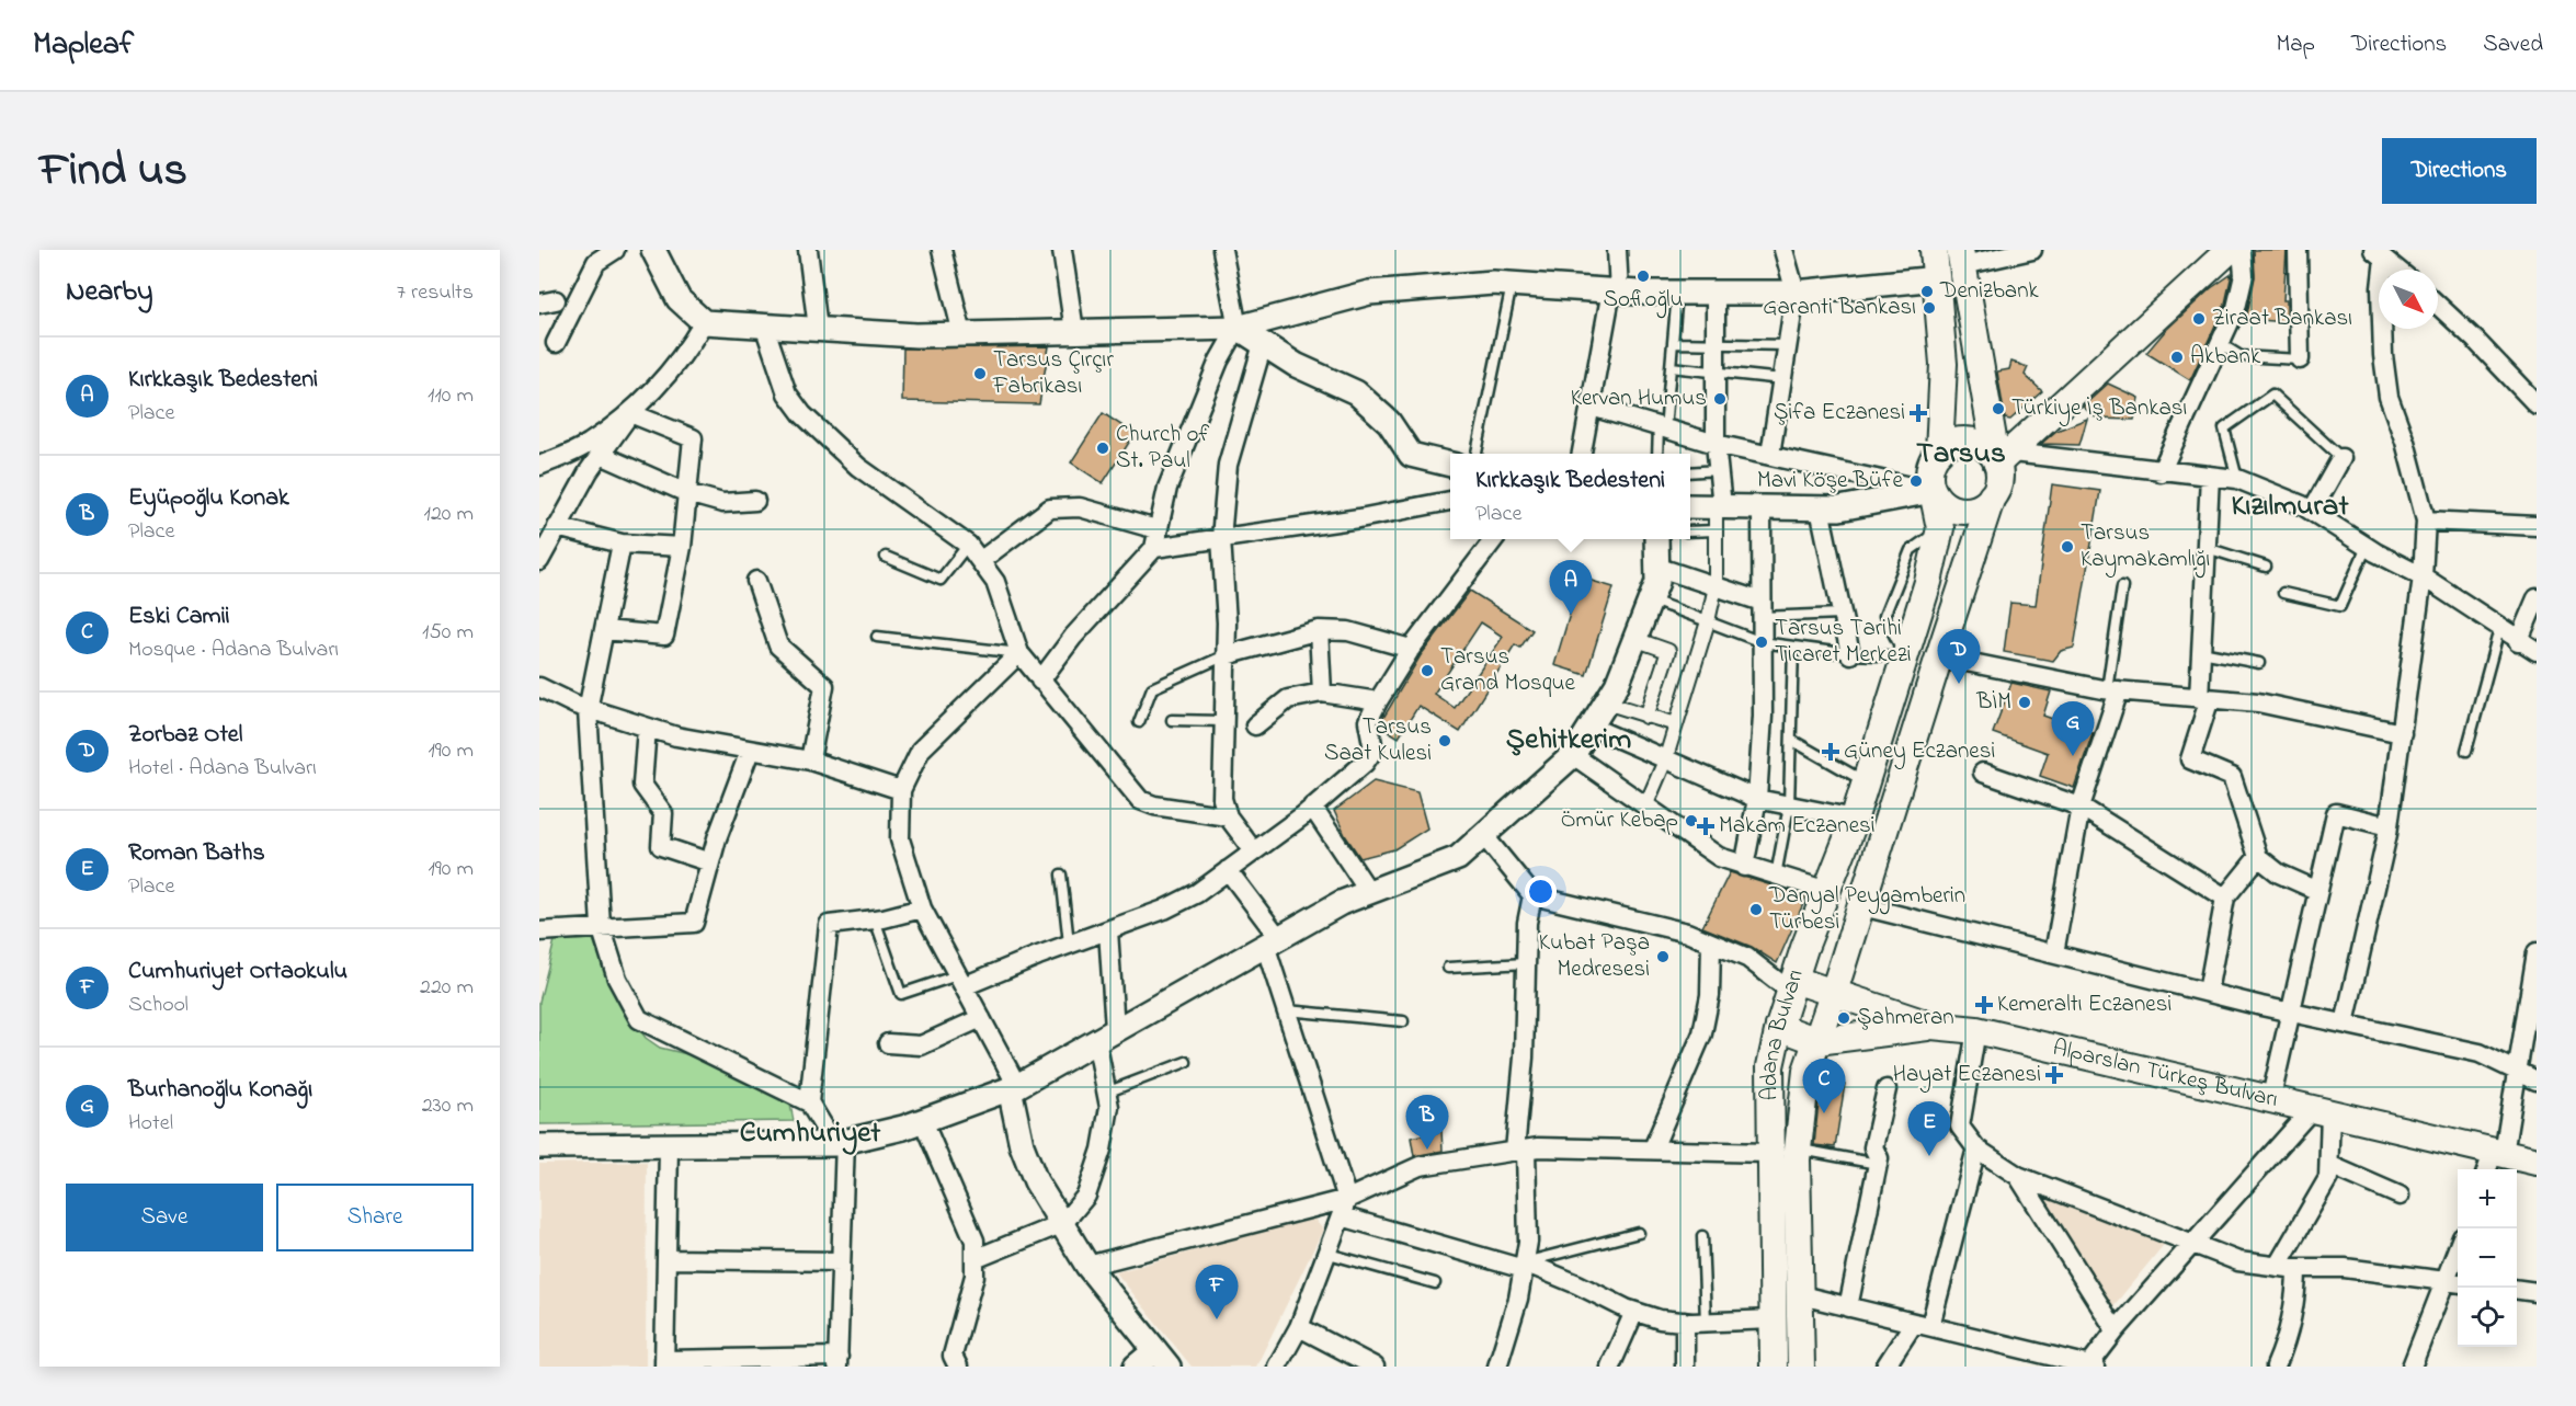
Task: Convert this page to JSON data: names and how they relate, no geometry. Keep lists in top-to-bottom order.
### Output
{
  "streets": {
    "main road": ["Adana Bulvarı", "Alparslan Türkeş Bulvarı"]
  },
  "crossings": [
    ["Adana Bulvarı", "Alparslan Türkeş Bulvarı"]
  ],
  "districts": [
    "Tarsus",
    "Kızılmurat",
    "Şehitkerim",
    "Cumhuriyet"
  ],
  "places": {
    "other": [
      "Sofioğlu",
      "Denizbank",
      "Garanti Bankası",
      "Ziraat Bankası",
      "Akbank",
      "Tarsus Çırçır Fabrikası",
      "Kervan Humus",
      "Türkiye İş Bankası",
      "Church of St. Paul",
      "Mavi Köşe Büfe",
      "Tarsus Kaymakamlığı",
      "Tarsus Tarihi Ticaret Merkezi",
      "Tarsus Grand Mosque",
      "BİM",
      "Tarsus Saat Kulesi",
      "Ömür Kebap",
      "Danyal Peygamberin Türbesi",
      "Kubat Paşa Medresesi",
      "Şahmeran"
    ],
    "health": [
      "Şifa Eczanesi",
      "Güney Eczanesi",
      "Makam Eczanesi",
      "Kemeraltı Eczanesi",
      "Hayat Eczanesi"
    ]
  },
  "north": "bottom right",
  "page": {
    "header": "Mapleaf",
    "nav": ["Map", "Directions", "Saved"],
    "title": "Find us",
    "buttons": [
      "Directions",
      ["Save", "Share"]
    ],
    "heading": ["Nearby", "7 results"],
    "list": [
      {
        "mark": "A",
        "name": "Kırkkaşık Bedesteni",
        "note": "Place",
        "value": "110 m"
      },
      {
        "mark": "B",
        "name": "Eyüpoğlu Konak",
        "note": "Place",
        "value": "120 m"
      },
      {
        "mark": "C",
        "name": "Eski Camii",
        "note": "Mosque · Adana Bulvarı",
        "value": "150 m"
      },
      {
        "mark": "D",
        "name": "Zorbaz Otel",
        "note": "Hotel · Adana Bulvarı",
        "value": "190 m"
      },
      {
        "mark": "E",
        "name": "Roman Baths",
        "note": "Place",
        "value": "190 m"
      },
      {
        "mark": "F",
        "name": "Cumhuriyet Ortaokulu",
        "note": "School",
        "value": "220 m"
      },
      {
        "mark": "G",
        "name": "Burhanoğlu Konağı",
        "note": "Hotel",
        "value": "230 m"
      }
    ],
    "popup": ["Kırkkaşık Bedesteni", "Place"],
    "pins": [
      "A",
      "D",
      "G",
      "C",
      "B",
      "E",
      "F"
    ],
    "map_buttons": ["+", "−"]
  }
}
